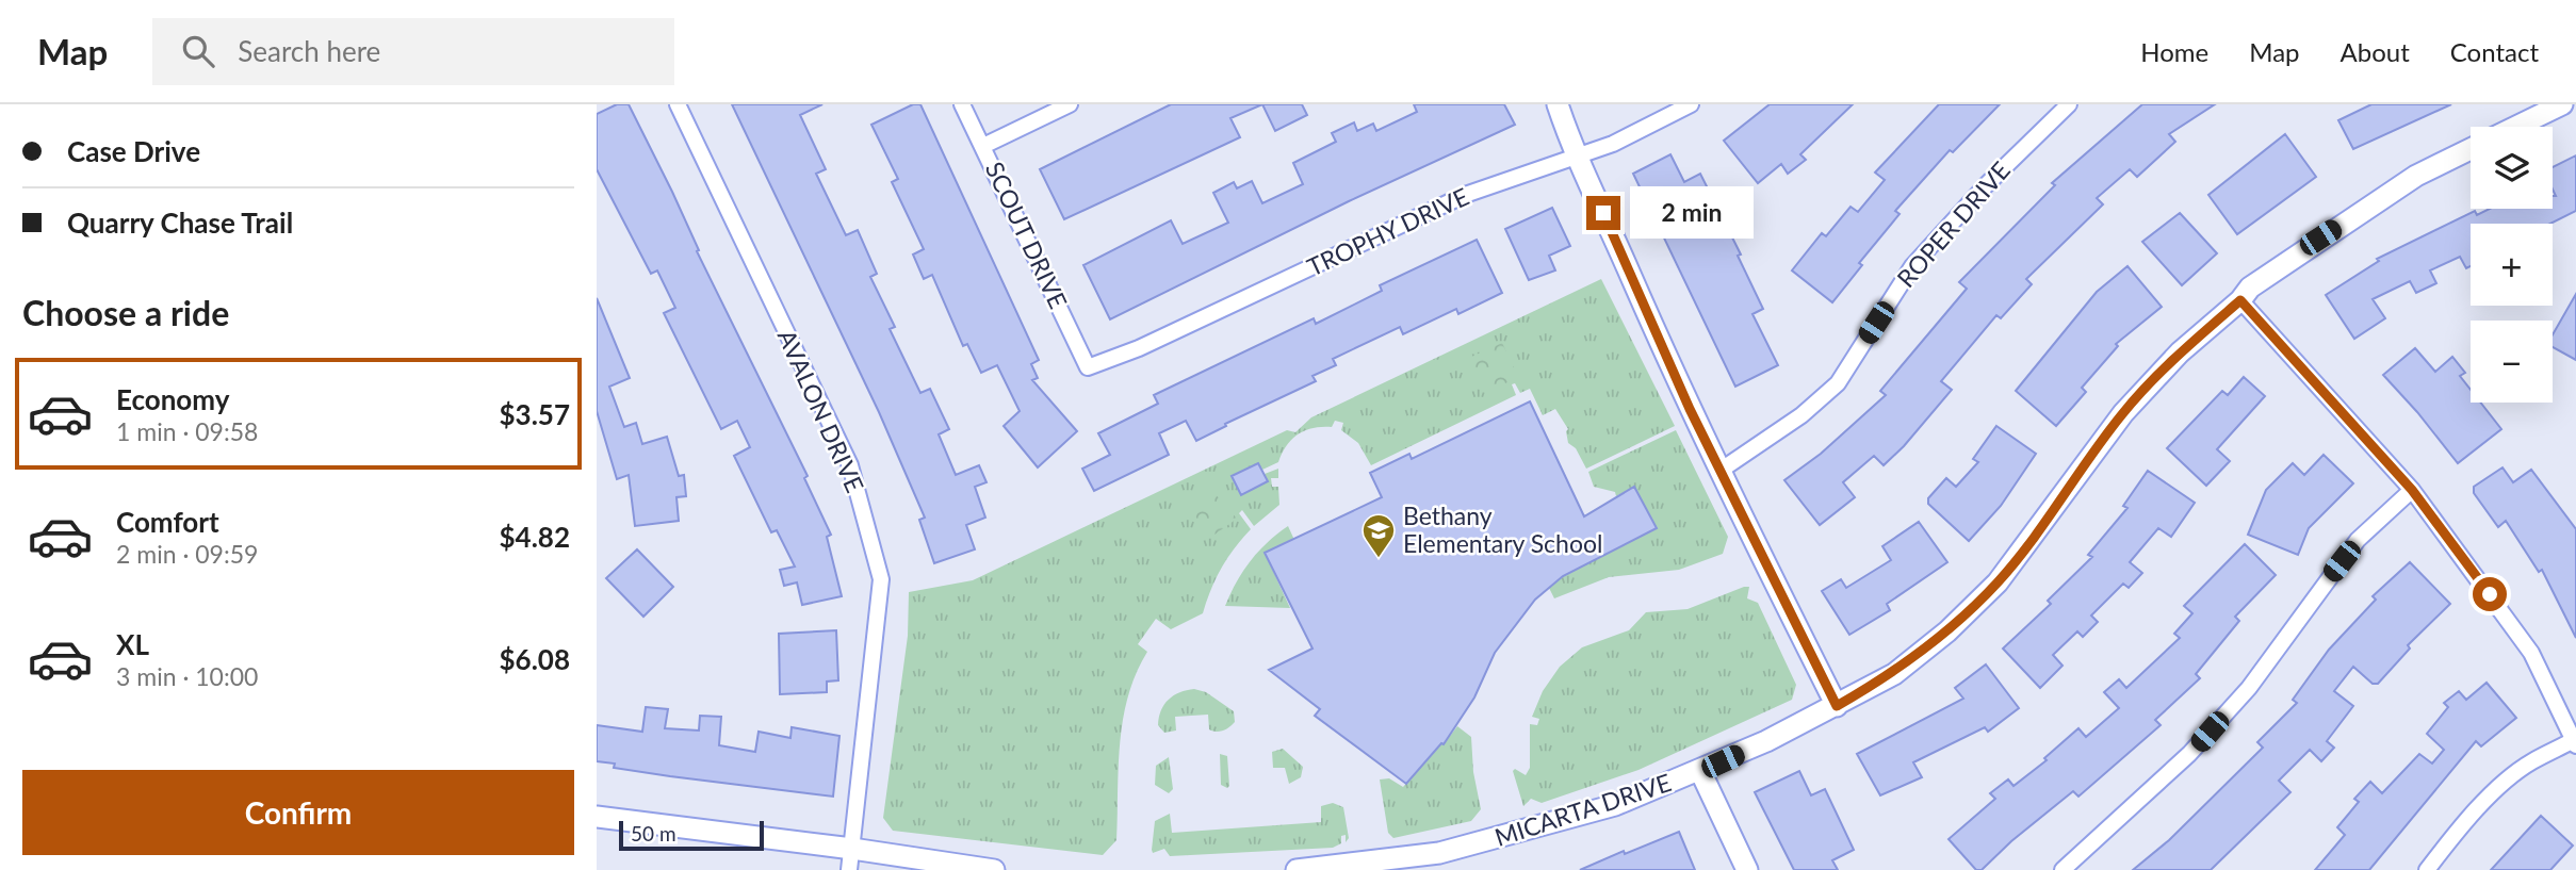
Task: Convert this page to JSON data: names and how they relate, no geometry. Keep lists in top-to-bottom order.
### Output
{
  "streets": {
    "street": [
      "ROPER DRIVE",
      "TROPHY DRIVE",
      "SCOUT DRIVE",
      "AVALON DRIVE",
      "MICARTA DRIVE"
    ]
  },
  "crossings": [
    ["TROPHY DRIVE", "SCOUT DRIVE"]
  ],
  "places": {
    "school or university": ["Bethany Elementary School"]
  },
  "scale_bar": "50 m",
  "page": {
    "header": "Map",
    "search": "Search here",
    "nav": [
      "Home",
      "Map",
      "About",
      "Contact"
    ],
    "banner": ["Case Drive", "Quarry Chase Trail"],
    "map_buttons": ["+", "−"],
    "bubble": "2 min",
    "heading": "Choose a ride",
    "list": [
      {
        "name": "Economy",
        "note": "1 min · 09:58",
        "value": "$3.57"
      },
      {
        "name": "Comfort",
        "note": "2 min · 09:59",
        "value": "$4.82"
      },
      {
        "name": "XL",
        "note": "3 min · 10:00",
        "value": "$6.08"
      }
    ],
    "buttons": "Confirm",
    "scale": "50 m"
  }
}
